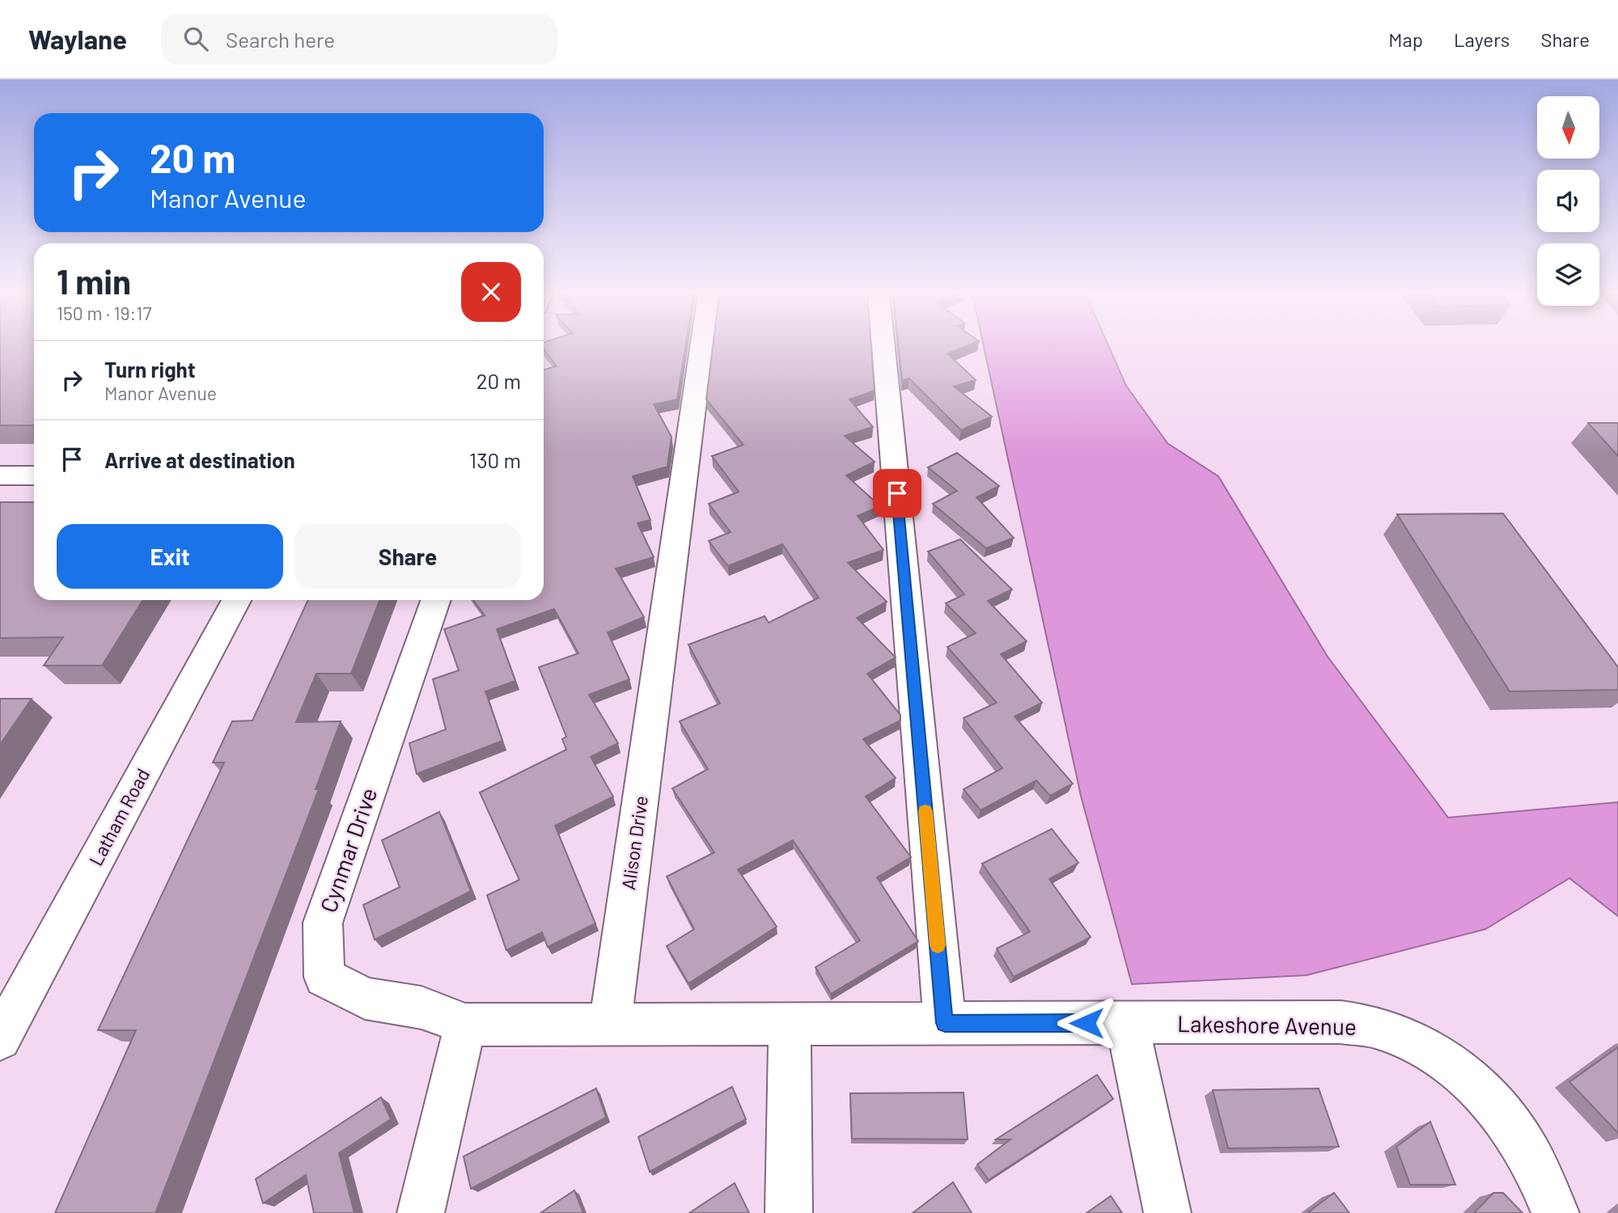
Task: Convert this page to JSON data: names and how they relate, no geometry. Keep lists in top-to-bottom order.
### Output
{
  "streets": {
    "street": [
      "Latham Road",
      "Alison Drive",
      "Cynmar Drive",
      "Lakeshore Avenue"
    ]
  },
  "north": "bottom",
  "page": {
    "header": "Waylane",
    "search": "Search here",
    "nav": ["Map", "Layers", "Share"],
    "turn": ["20 m", "Manor Avenue"],
    "heading": ["1 min", "150 m · 19:17"],
    "list": [
      {
        "name": "Turn right",
        "note": "Manor Avenue",
        "value": "20 m"
      },
      {
        "name": "Arrive at destination",
        "value": "130 m"
      }
    ],
    "buttons": ["Exit", "Share"]
  }
}
